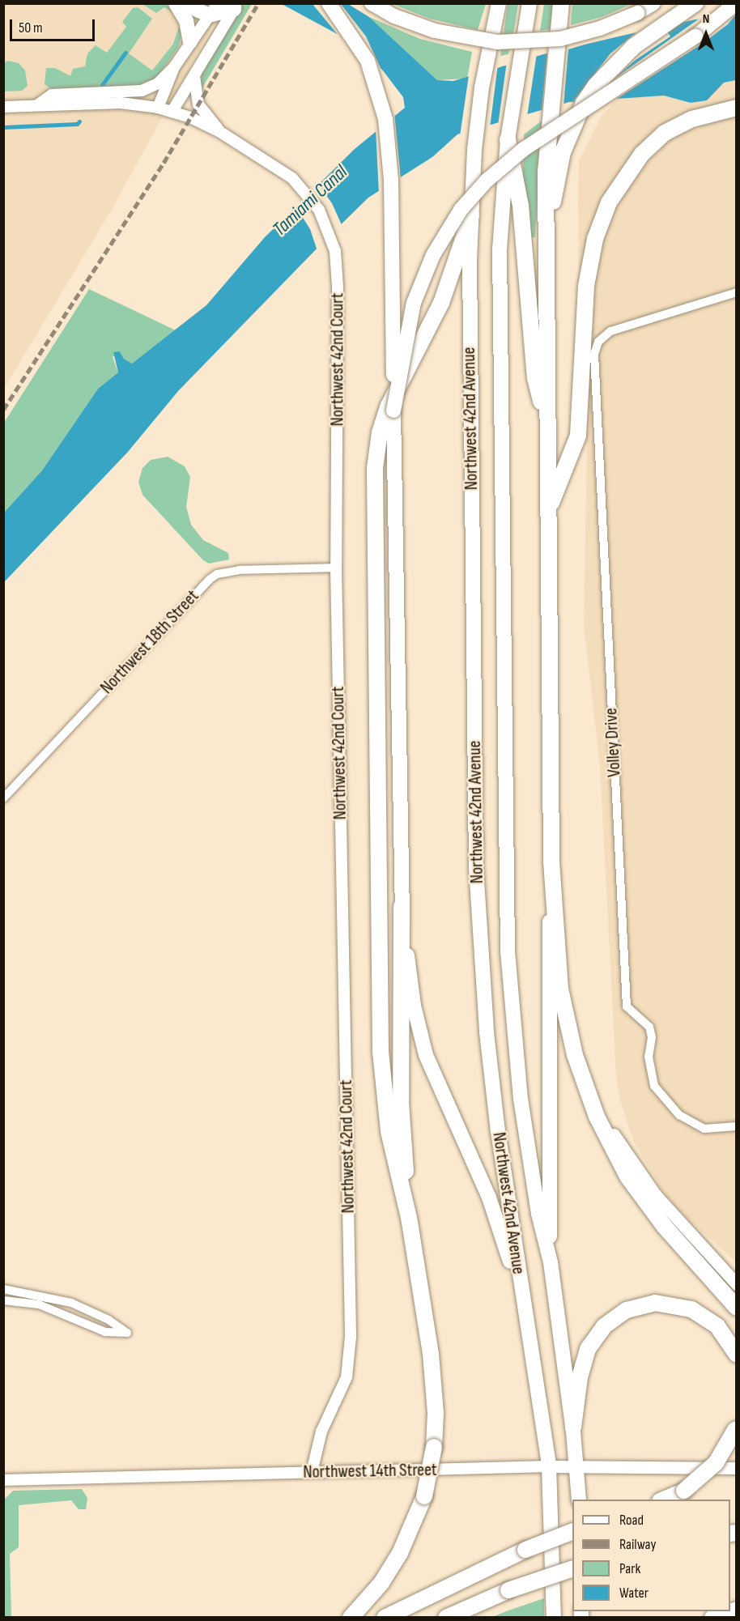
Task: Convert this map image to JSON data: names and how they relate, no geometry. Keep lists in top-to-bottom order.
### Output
{
  "streets": {
    "main road": ["Northwest 42nd Avenue", "Northwest 14th Street"],
    "street": ["Northwest 42nd Court", "Northwest 18th Street", "Volley Drive"]
  },
  "crossings": [
    ["Northwest 42nd Court", "Northwest 18th Street"],
    ["Northwest 42nd Court", "Northwest 14th Street"],
    ["Northwest 42nd Avenue", "Northwest 14th Street"]
  ],
  "water": ["Tamiami Canal"],
  "legend": [
    "Road",
    "Railway",
    "Park",
    "Water"
  ],
  "scale_bar": "50 m",
  "north": "top"
}
